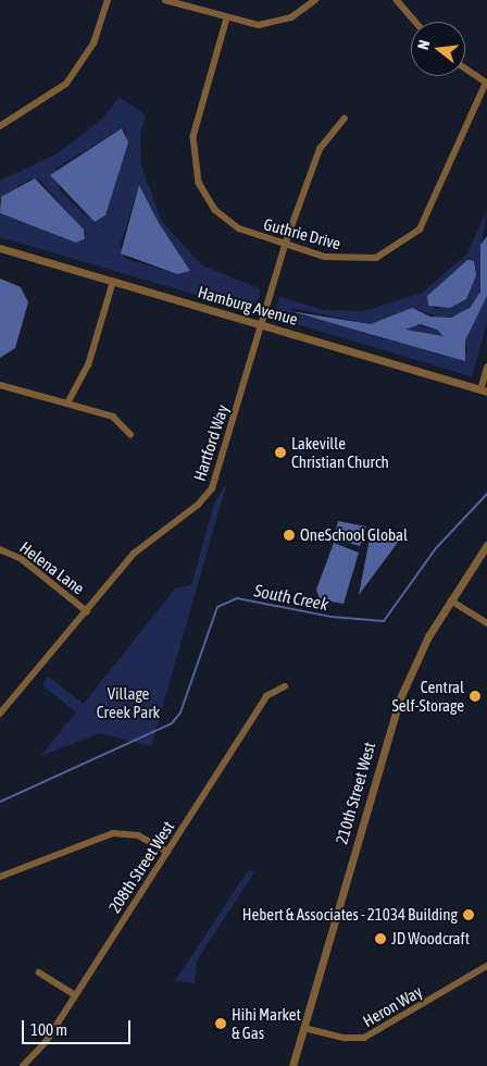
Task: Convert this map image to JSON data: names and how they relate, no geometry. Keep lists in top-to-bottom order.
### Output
{
  "streets": {
    "street": [
      "Guthrie Drive",
      "Hamburg Avenue",
      "Hartford Way",
      "Helena Lane",
      "210th Street West",
      "208th Street West",
      "Heron Way"
    ]
  },
  "crossings": [
    ["Guthrie Drive", "Hartford Way"],
    ["Hamburg Avenue", "Hartford Way"],
    ["Hartford Way", "Helena Lane"],
    ["210th Street West", "Heron Way"]
  ],
  "water": ["South Creek"],
  "parks": ["Village Creek Park"],
  "places": [
    "Lakeville Christian Church",
    "OneSchool Global",
    "Central Self-Storage",
    "Hebert & Associates - 21034 Building",
    "JD Woodcraft",
    "Hihi Market & Gas"
  ],
  "scale_bar": "100 m",
  "north": "left"
}
